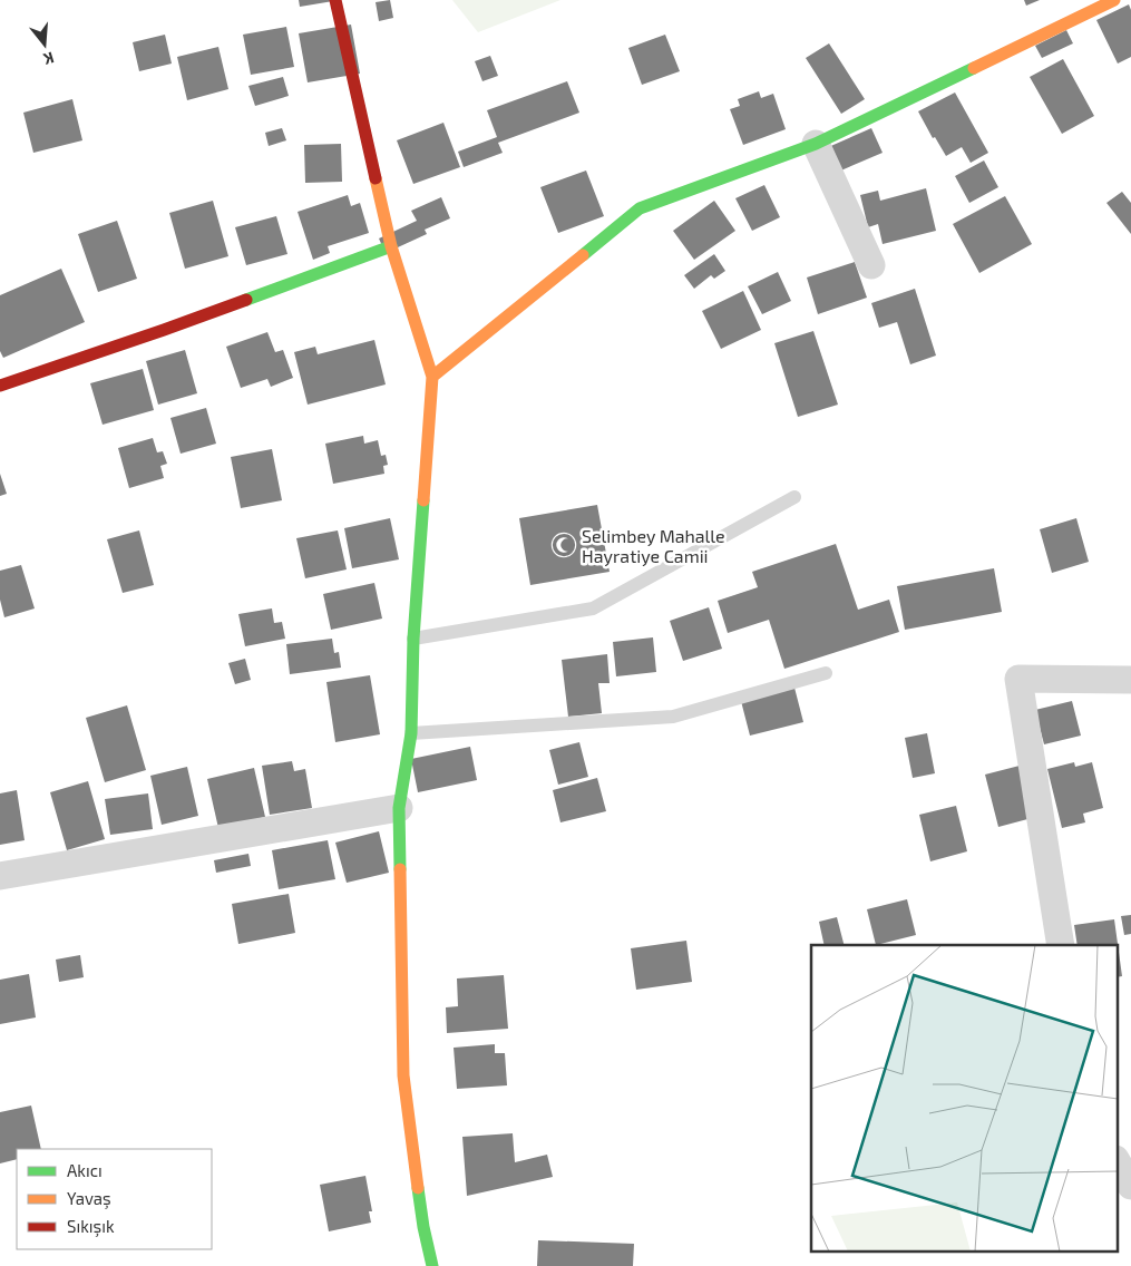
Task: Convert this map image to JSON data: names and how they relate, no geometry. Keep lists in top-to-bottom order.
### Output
{
  "places": {
    "mosque": ["Selimbey Mahalle Hayratiye Camii"]
  },
  "legend": ["Akıcı", "Yavaş", "Sıkışık"],
  "north": "bottom"
}
